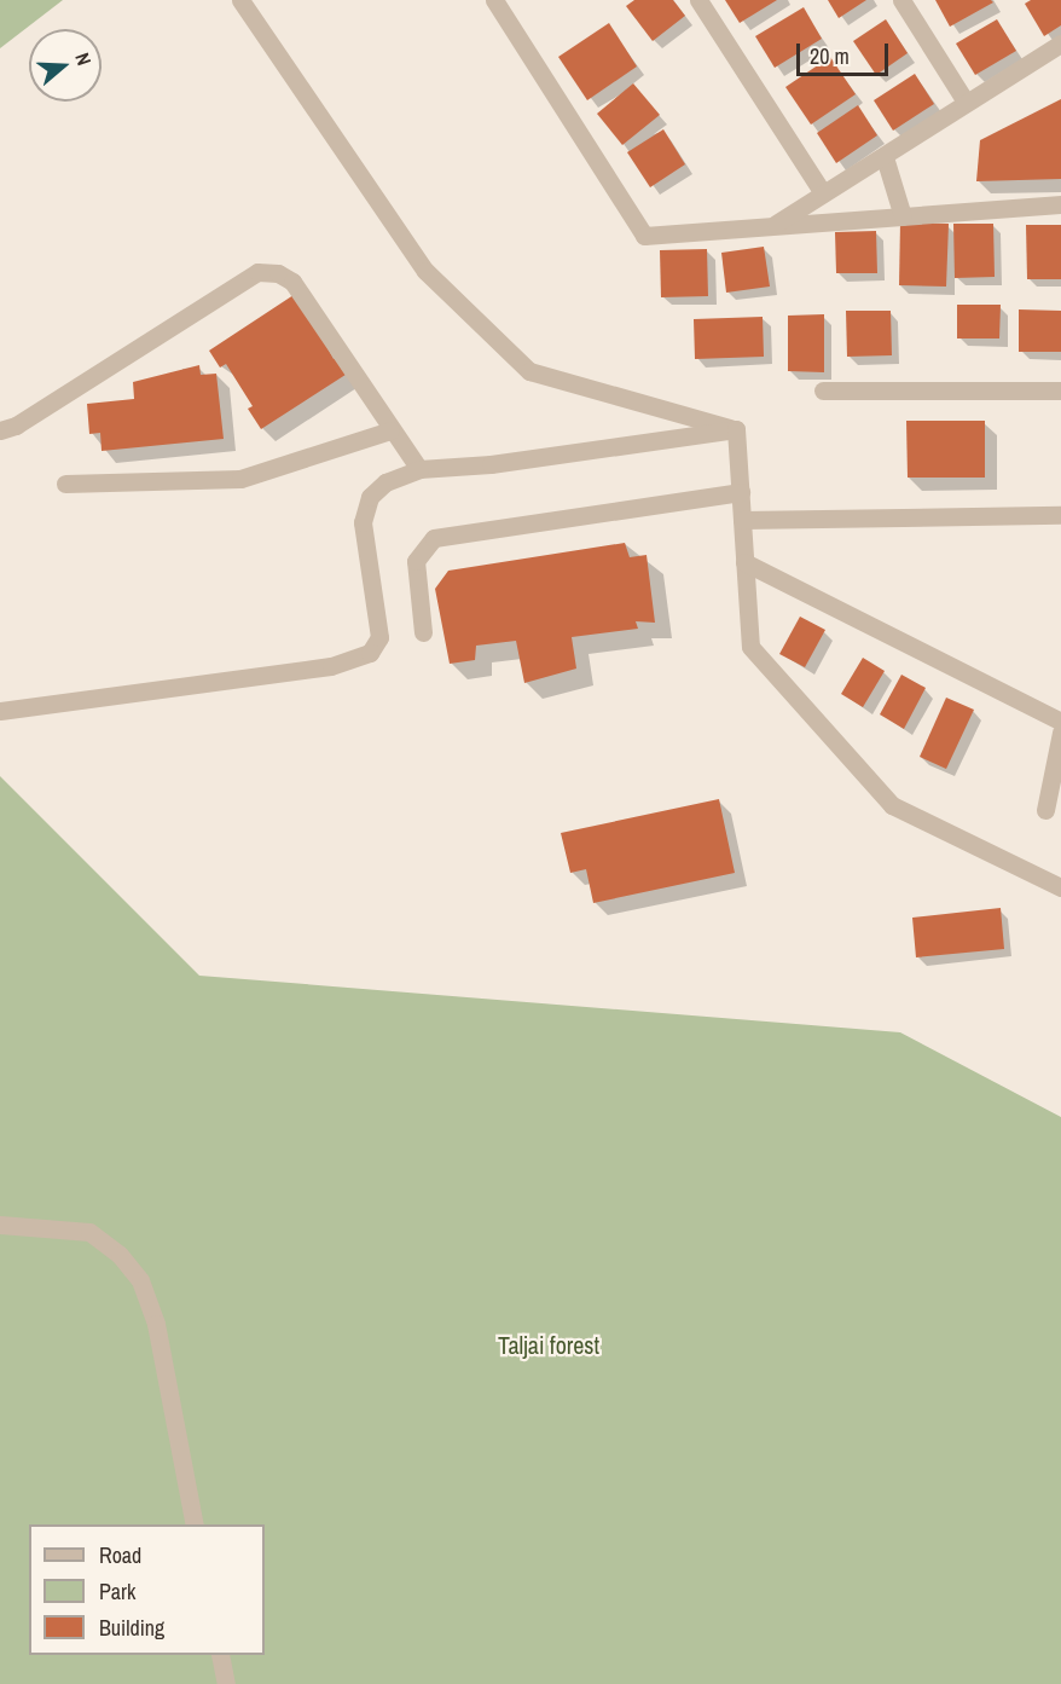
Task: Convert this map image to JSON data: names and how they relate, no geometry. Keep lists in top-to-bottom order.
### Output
{
  "parks": ["Taljai forest"],
  "legend": ["Road", "Park", "Building"],
  "scale_bar": "20 m",
  "north": "right"
}
